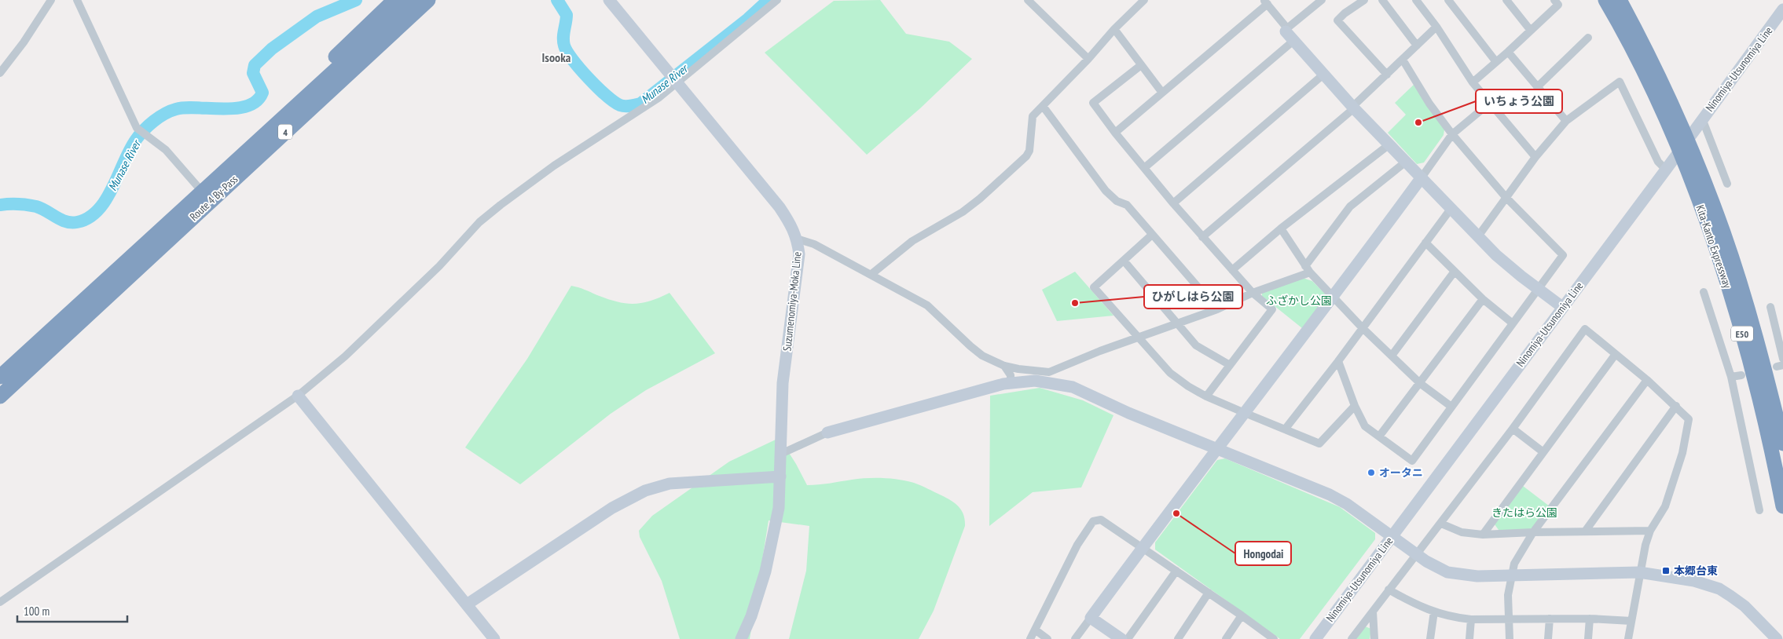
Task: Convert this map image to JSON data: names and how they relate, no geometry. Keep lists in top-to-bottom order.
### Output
{
  "streets": {
    "highway": [
      "4",
      "Route 4 By-Pass",
      "Kita-Kanto Expressway",
      "E50"
    ],
    "street": ["Ninomiya-Utsunomiya Line", "Suzumenomiya-Moka Line"]
  },
  "districts": ["Isooka"],
  "water": ["Munase River"],
  "parks": ["ふざかし公園", "きたはら公園"],
  "places": {
    "other": [
      "いちょう公園",
      "ひがしはら公園",
      "オータニ",
      "Hongodai"
    ],
    "transit": ["本郷台東"]
  },
  "scale_bar": "100 m"
}
